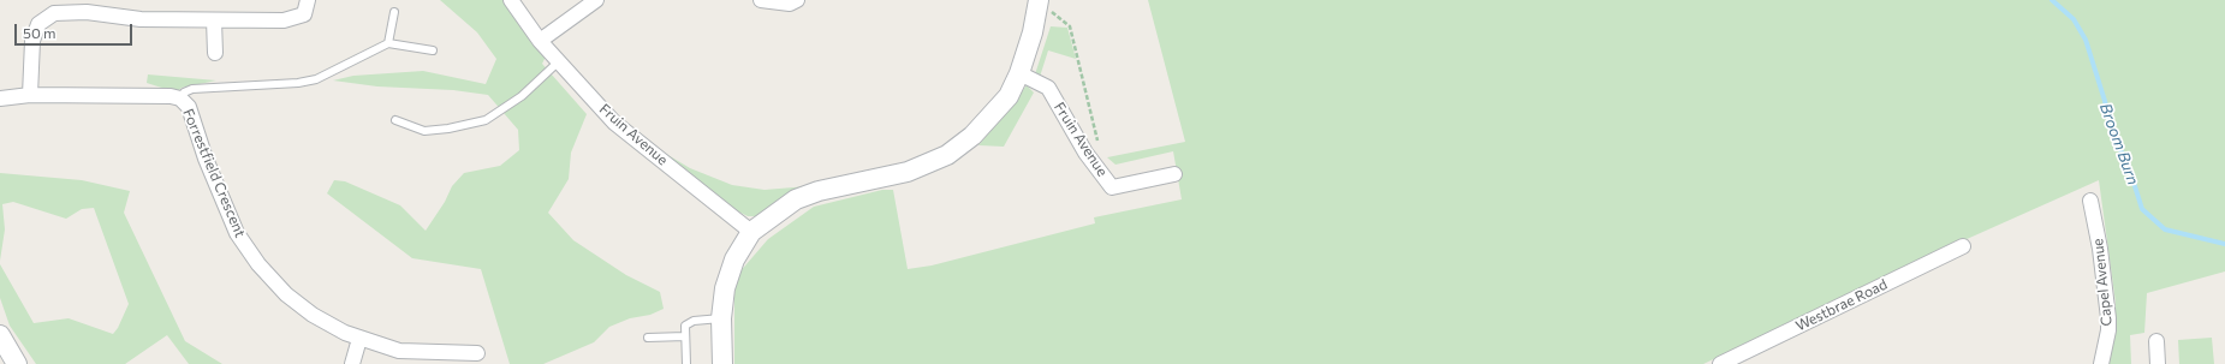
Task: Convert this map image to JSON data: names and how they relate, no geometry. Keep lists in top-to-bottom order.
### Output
{
  "streets": {
    "street": [
      "Fruin Avenue",
      "Forrestfield Crescent",
      "Capel Avenue",
      "Westbrae Road"
    ]
  },
  "water": ["Broom Burn"],
  "scale_bar": "50 m"
}
